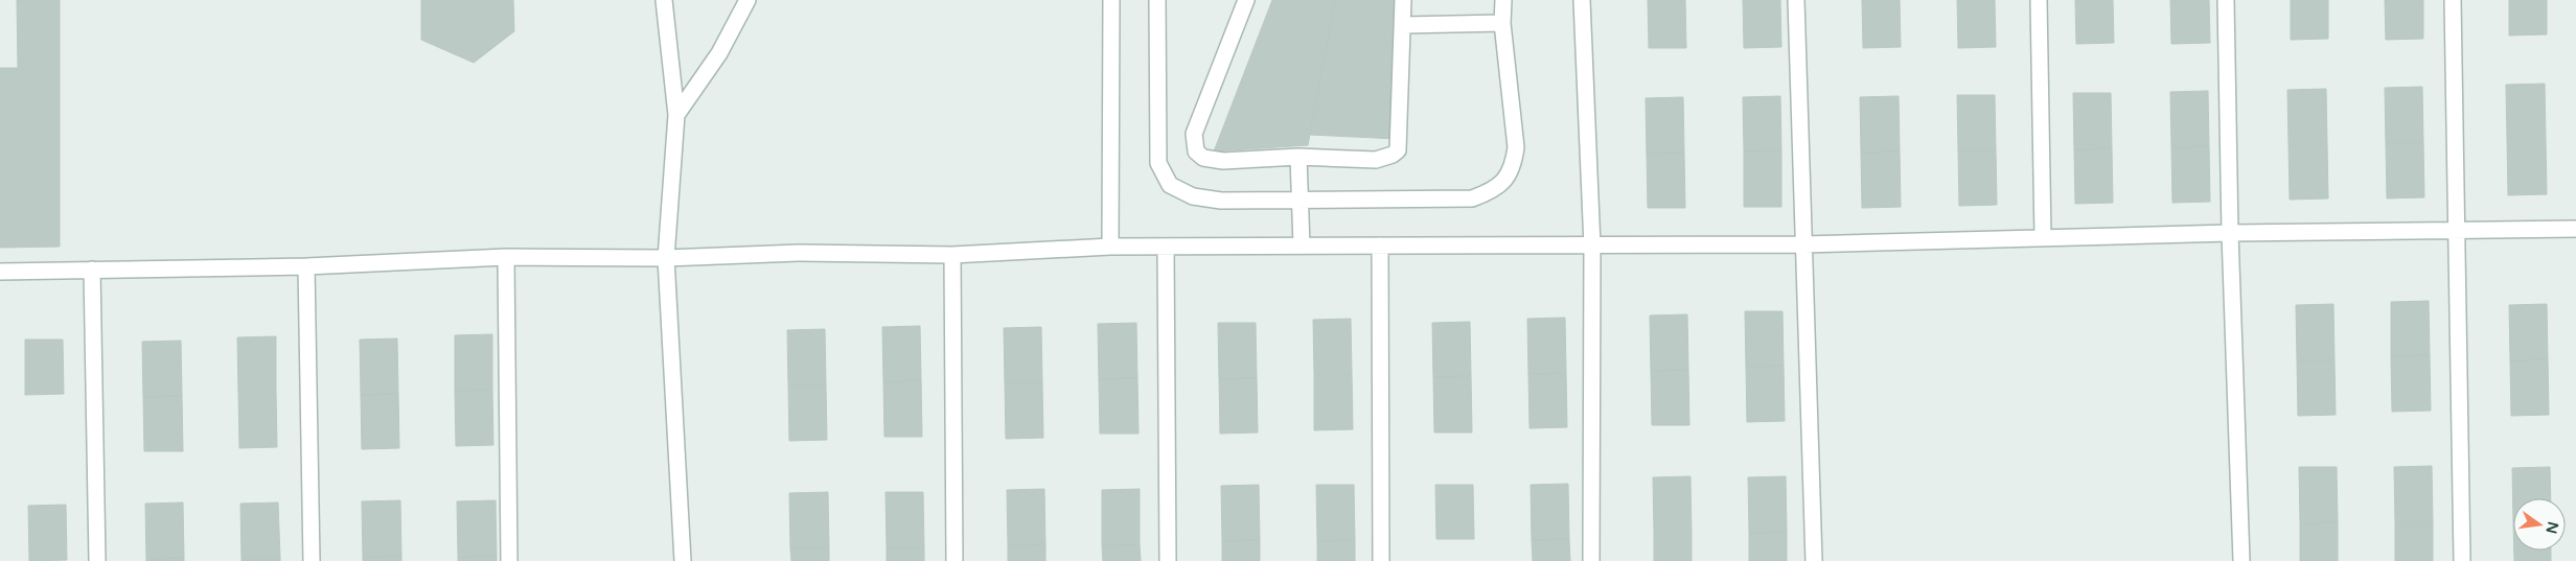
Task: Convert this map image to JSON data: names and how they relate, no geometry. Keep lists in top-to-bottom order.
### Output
{
  "north": "right"
}
